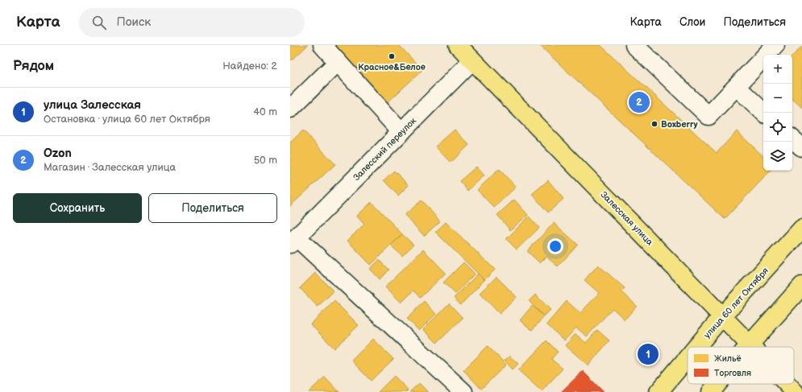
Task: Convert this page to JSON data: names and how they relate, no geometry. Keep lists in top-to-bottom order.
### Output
{
  "streets": {
    "main road": ["Залесская улица", "улица 60 лет Октября"],
    "street": ["Залесский переулок"]
  },
  "crossings": [
    ["Залесский переулок", "Залесская улица"],
    ["Залесская улица", "улица 60 лет Октября"]
  ],
  "places": ["Красное&Белое", "Boxberry"],
  "legend": ["Жильё", "Торговля"],
  "page": {
    "header": "Карта",
    "search": "Поиск",
    "nav": ["Карта", "Слои", "Поделиться"],
    "heading": ["Рядом", "Найдено: 2"],
    "map_buttons": ["+", "−"],
    "list": [
      {
        "mark": "1",
        "name": "улица Залесская",
        "note": "Остановка · улица 60 лет Октября",
        "value": "40 m"
      },
      {
        "mark": "2",
        "name": "Ozon",
        "note": "Магазин · Залесская улица",
        "value": "50 m"
      }
    ],
    "pins": ["2", "1"],
    "buttons": ["Сохранить", "Поделиться"]
  }
}
